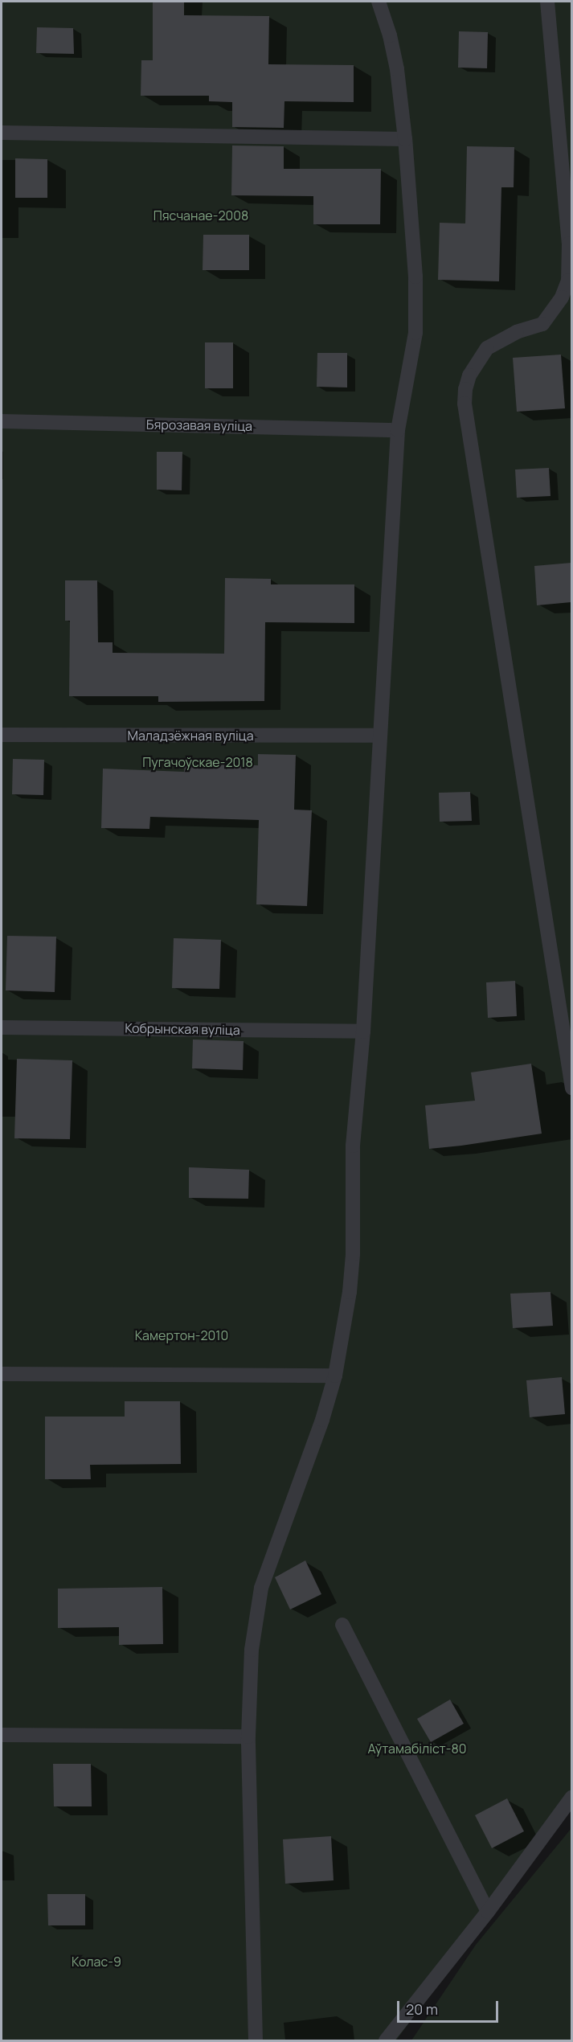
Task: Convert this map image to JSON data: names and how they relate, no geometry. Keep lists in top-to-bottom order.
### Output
{
  "streets": {
    "lane": ["Бярозавая вуліца", "Маладзёжная вуліца", "Кобрынская вуліца"]
  },
  "parks": [
    "Пясчанае-2008",
    "Пугачоўскае-2018",
    "Камертон-2010",
    "Аўтамабіліст-80",
    "Колас-9"
  ],
  "scale_bar": "20 m"
}
